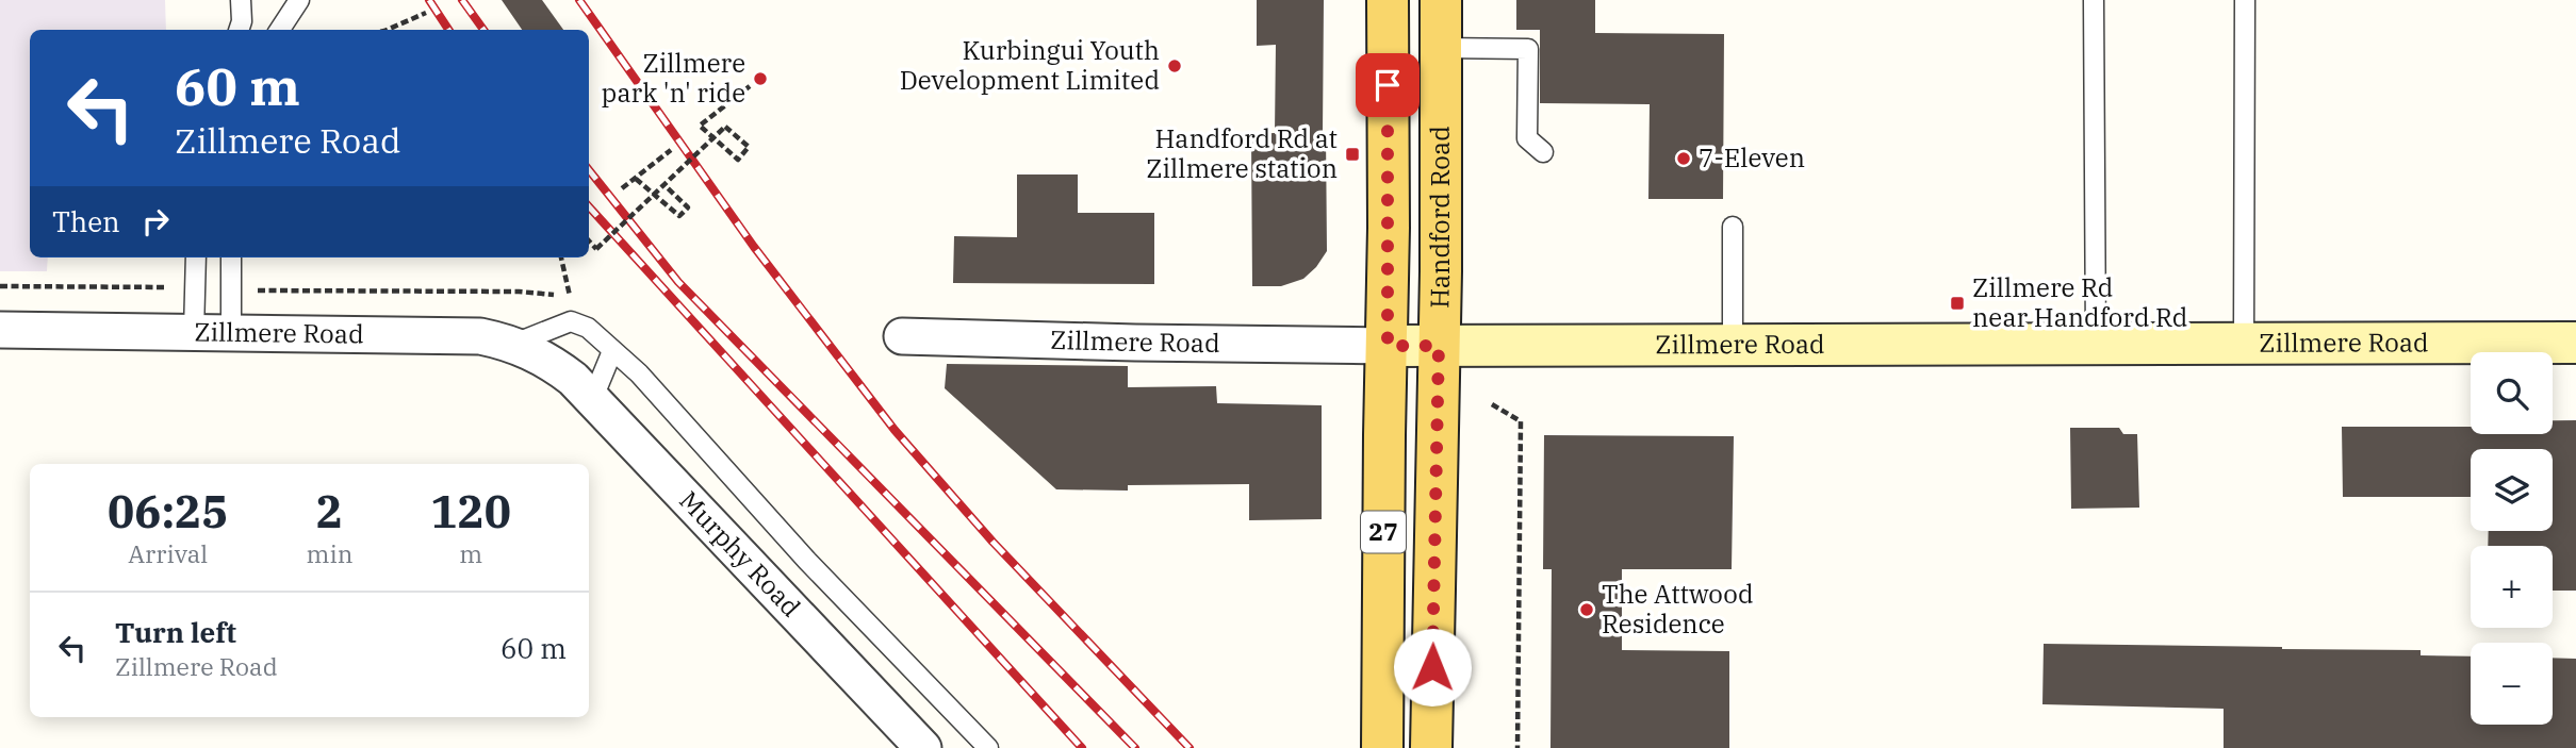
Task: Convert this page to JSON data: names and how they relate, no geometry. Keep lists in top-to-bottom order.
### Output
{
  "streets": {
    "main road": ["Handford Road", "Zillmere Road", "27"],
    "street": ["Murphy Road"]
  },
  "crossings": [
    ["Handford Road", "Zillmere Road"],
    ["Zillmere Road", "Murphy Road"]
  ],
  "places": {
    "other": [
      "Kurbingui Youth Development Limited",
      "Zillmere park 'n' ride",
      "7-Eleven",
      "The Attwood Residence"
    ],
    "transit": ["Handford Rd at Zillmere station", "Zillmere Rd near Handford Rd"]
  },
  "page": {
    "turn": ["60 m", "Zillmere Road"],
    "then": "Then",
    "map_buttons": ["+", "−"],
    "eta": [
      "06:25",
      "Arrival",
      "2",
      "min",
      "120",
      "m"
    ],
    "list": [
      {
        "name": "Turn left",
        "note": "Zillmere Road",
        "value": "60 m"
      }
    ]
  }
}
